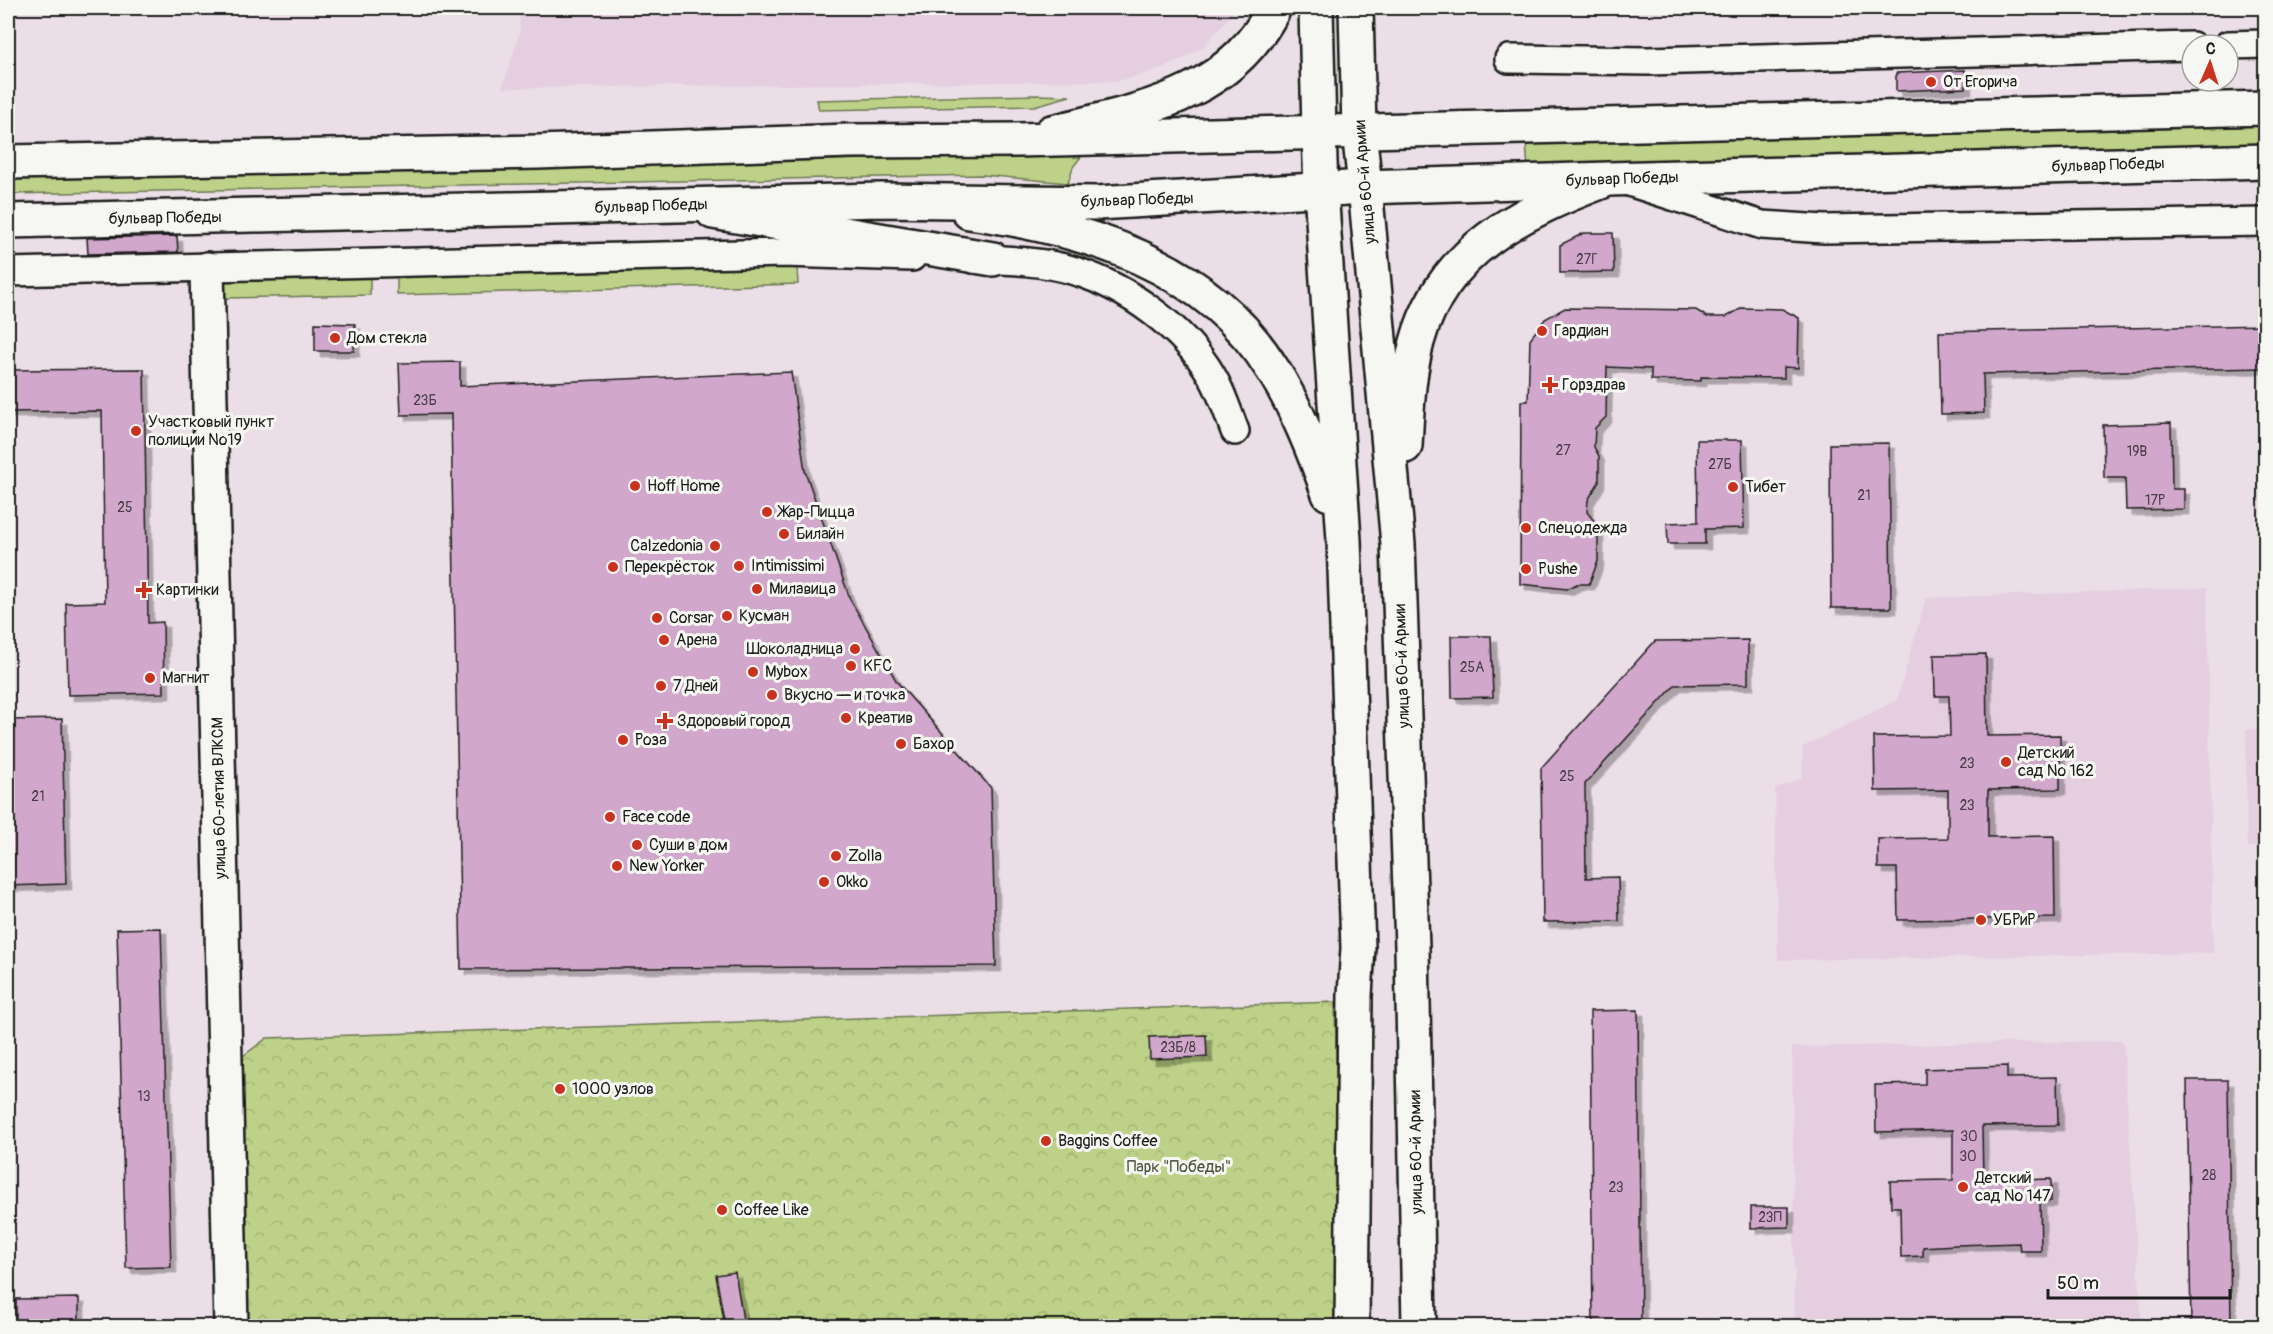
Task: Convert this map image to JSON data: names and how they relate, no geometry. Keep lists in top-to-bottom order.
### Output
{
  "streets": {
    "main road": ["бульвар Победы", "улица 60-й Армии", "улица 60-летия ВЛКСМ"]
  },
  "crossings": [
    ["бульвар Победы", "улица 60-й Армии"]
  ],
  "parks": ["Парк \"Победы\""],
  "places": {
    "other": [
      "От Егорича",
      "Гардиан",
      "Дом стекла",
      "Участковый пункт полиции №19",
      "Hoff Home",
      "Тибет",
      "Жар-Пицца",
      "Спецодежда",
      "Билайн",
      "Calzedonia",
      "Intimissimi",
      "Перекрёсток",
      "Pushe",
      "Милавица",
      "Кусман",
      "Corsar",
      "Арена",
      "Шоколадница",
      "KFC",
      "Mybox",
      "Магнит",
      "7 Дней",
      "Вкусно — и точка",
      "Креатив",
      "Роза",
      "Бахор",
      "Детский сад № 162",
      "Face code",
      "Суши в дом",
      "Zolla",
      "New Yorker",
      "Okko",
      "УБРиР",
      "1000 узлов",
      "Baggins Coffee",
      "Детский сад № 147",
      "Coffee Like"
    ],
    "health": ["Горздрав", "Картинки", "Здоровый город"]
  },
  "house_numbers": [
    "27Г",
    "23Б",
    "27",
    "19В",
    "27Б",
    "21",
    "17Р",
    "25",
    "25А",
    "23",
    "25",
    "21",
    "23",
    "23Б/8",
    "13",
    "30",
    "30",
    "28",
    "23",
    "23П"
  ],
  "scale_bar": "50 m",
  "north": "top"
}
